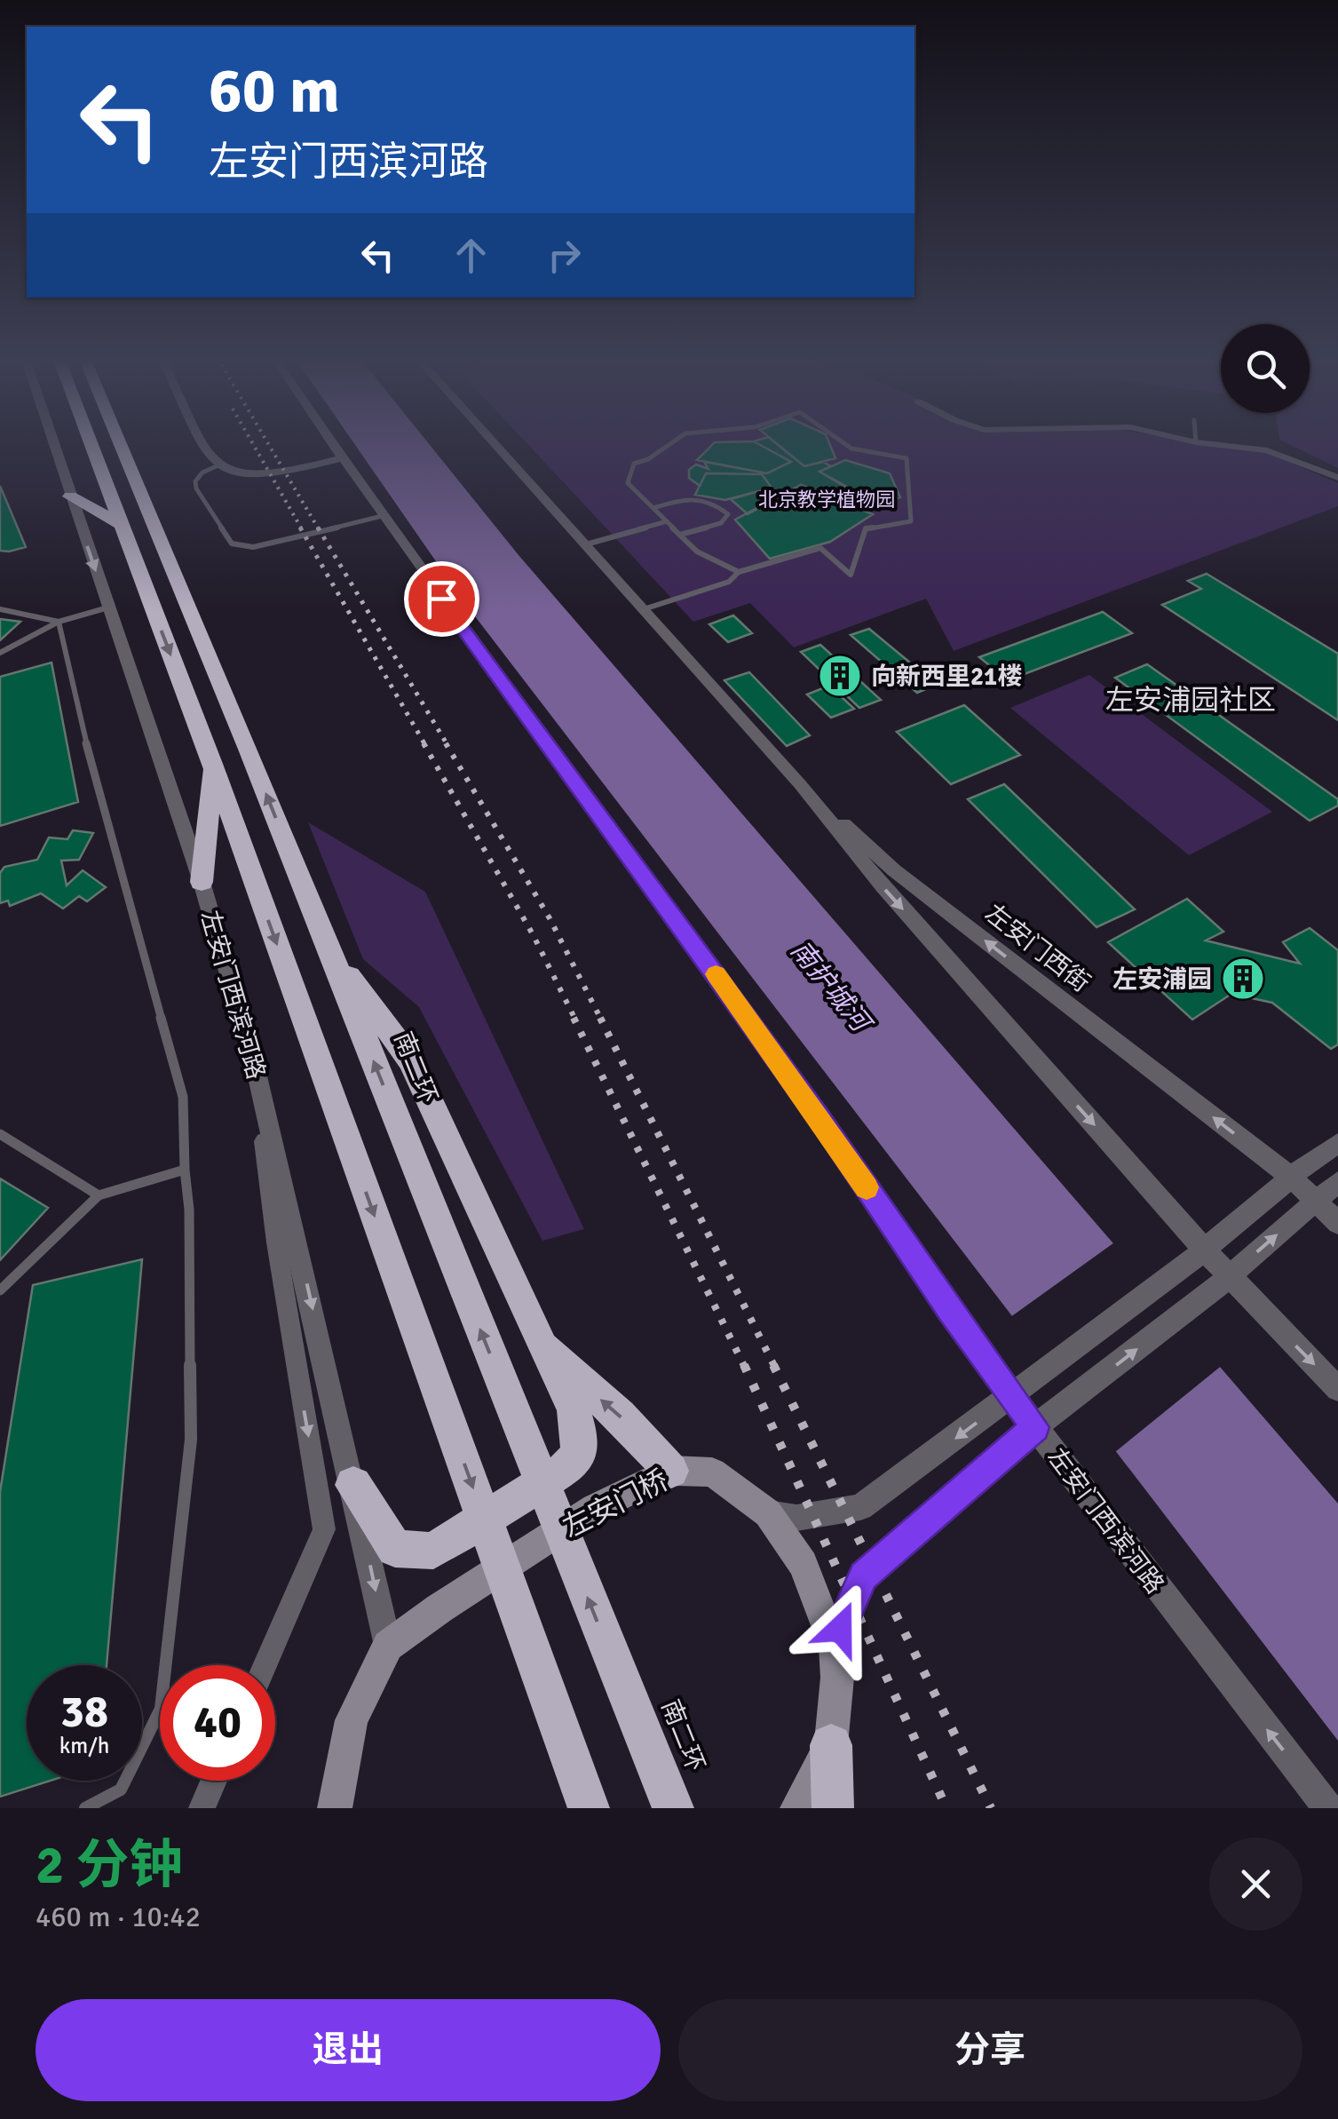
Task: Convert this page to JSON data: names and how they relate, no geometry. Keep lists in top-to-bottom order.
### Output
{
  "streets": {
    "highway": ["南二环"],
    "main road": ["左安门桥"],
    "street": ["左安门西街", "左安门西滨河路"]
  },
  "crossings": [
    ["左安门西滨河路", "左安门桥"]
  ],
  "districts": ["左安浦园社区"],
  "water": ["南护城河"],
  "parks": ["北京教学植物园"],
  "places": {
    "building": ["向新西里21楼", "左安浦园"]
  },
  "page": {
    "turn": ["60 m", "左安门西滨河路"],
    "speed": "38 km/h",
    "limit": "40",
    "heading": ["2 分钟", "460 m · 10:42"],
    "buttons": ["退出", "分享"]
  }
}
